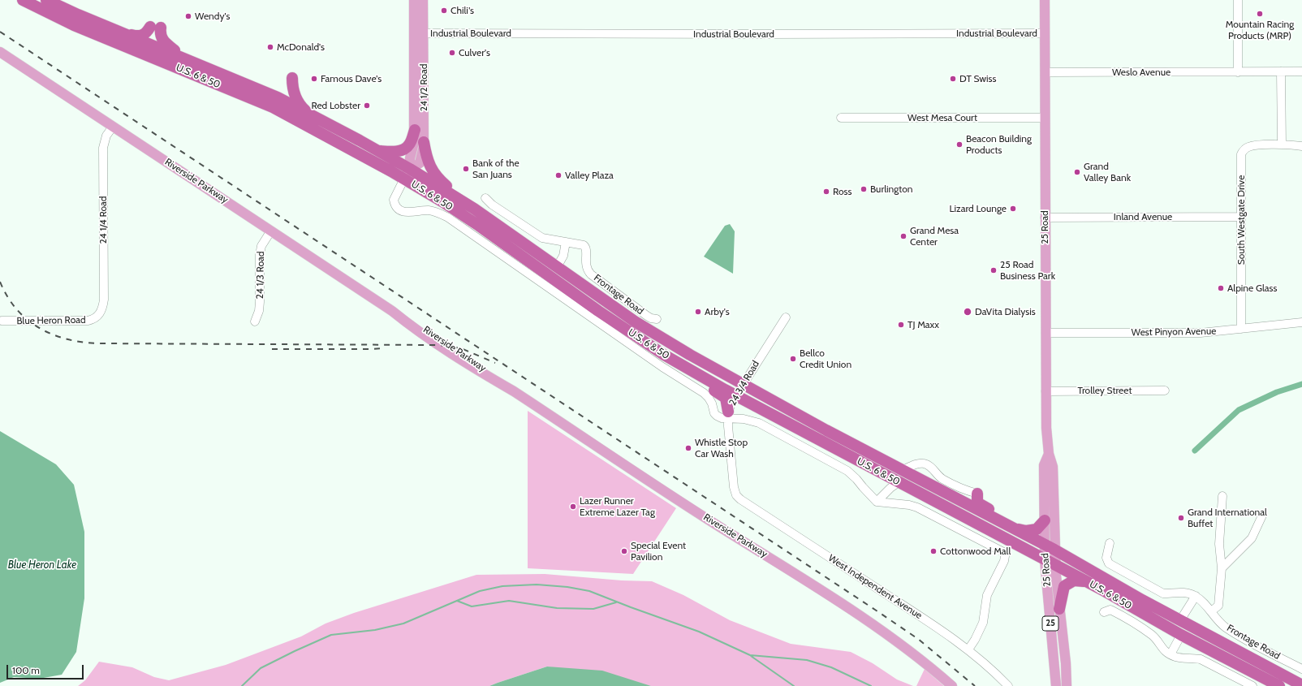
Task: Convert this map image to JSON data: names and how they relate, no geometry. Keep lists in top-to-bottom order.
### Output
{
  "streets": {
    "highway": ["U.S. 6 & 50"],
    "main road": [
      "24 1/2 Road",
      "Riverside Parkway",
      "25 Road",
      "25"
    ],
    "street": [
      "Industrial Boulevard",
      "Weslo Avenue",
      "West Mesa Court",
      "Inland Avenue",
      "24 1/4 Road",
      "South Westgate Drive",
      "24 1/3 Road",
      "Frontage Road",
      "Blue Heron Road",
      "West Pinyon Avenue",
      "24 3/4 Road",
      "Trolley Street",
      "West Independent Avenue"
    ]
  },
  "crossings": [
    ["Industrial Boulevard", "24 1/2 Road"],
    ["Industrial Boulevard", "25 Road"],
    ["Weslo Avenue", "25 Road"],
    ["U.S. 6 & 50", "24 1/2 Road"],
    ["U.S. 6 & 50", "25 Road"],
    ["U.S. 6 & 50", "24 3/4 Road"],
    ["West Mesa Court", "25 Road"],
    ["Riverside Parkway", "24 1/4 Road"],
    ["Riverside Parkway", "24 1/3 Road"],
    ["Inland Avenue", "South Westgate Drive"],
    ["Inland Avenue", "25 Road"],
    ["24 1/4 Road", "Blue Heron Road"],
    ["South Westgate Drive", "West Pinyon Avenue"],
    ["25 Road", "West Pinyon Avenue"],
    ["25 Road", "Trolley Street"],
    ["24 3/4 Road", "West Independent Avenue"]
  ],
  "water": ["Blue Heron Lake"],
  "places": [
    "Chili's",
    "Mountain Racing Products (MRP)",
    "Wendy's",
    "McDonald's",
    "Culver's",
    "Famous Dave's",
    "DT Swiss",
    "Red Lobster",
    "Beacon Building Products",
    "Bank of the San Juans",
    "Grand Valley Bank",
    "Valley Plaza",
    "Burlington",
    "Ross",
    "Lizard Lounge",
    "Grand Mesa Center",
    "25 Road Business Park",
    "Alpine Glass",
    "Arby's",
    "DaVita Dialysis",
    "TJ Maxx",
    "Bellco Credit Union",
    "Whistle Stop Car Wash",
    "Lazer Runner Extreme Lazer Tag",
    "Grand International Buffet",
    "Special Event Pavilion",
    "Cottonwood Mall"
  ],
  "scale_bar": "100 m"
}
